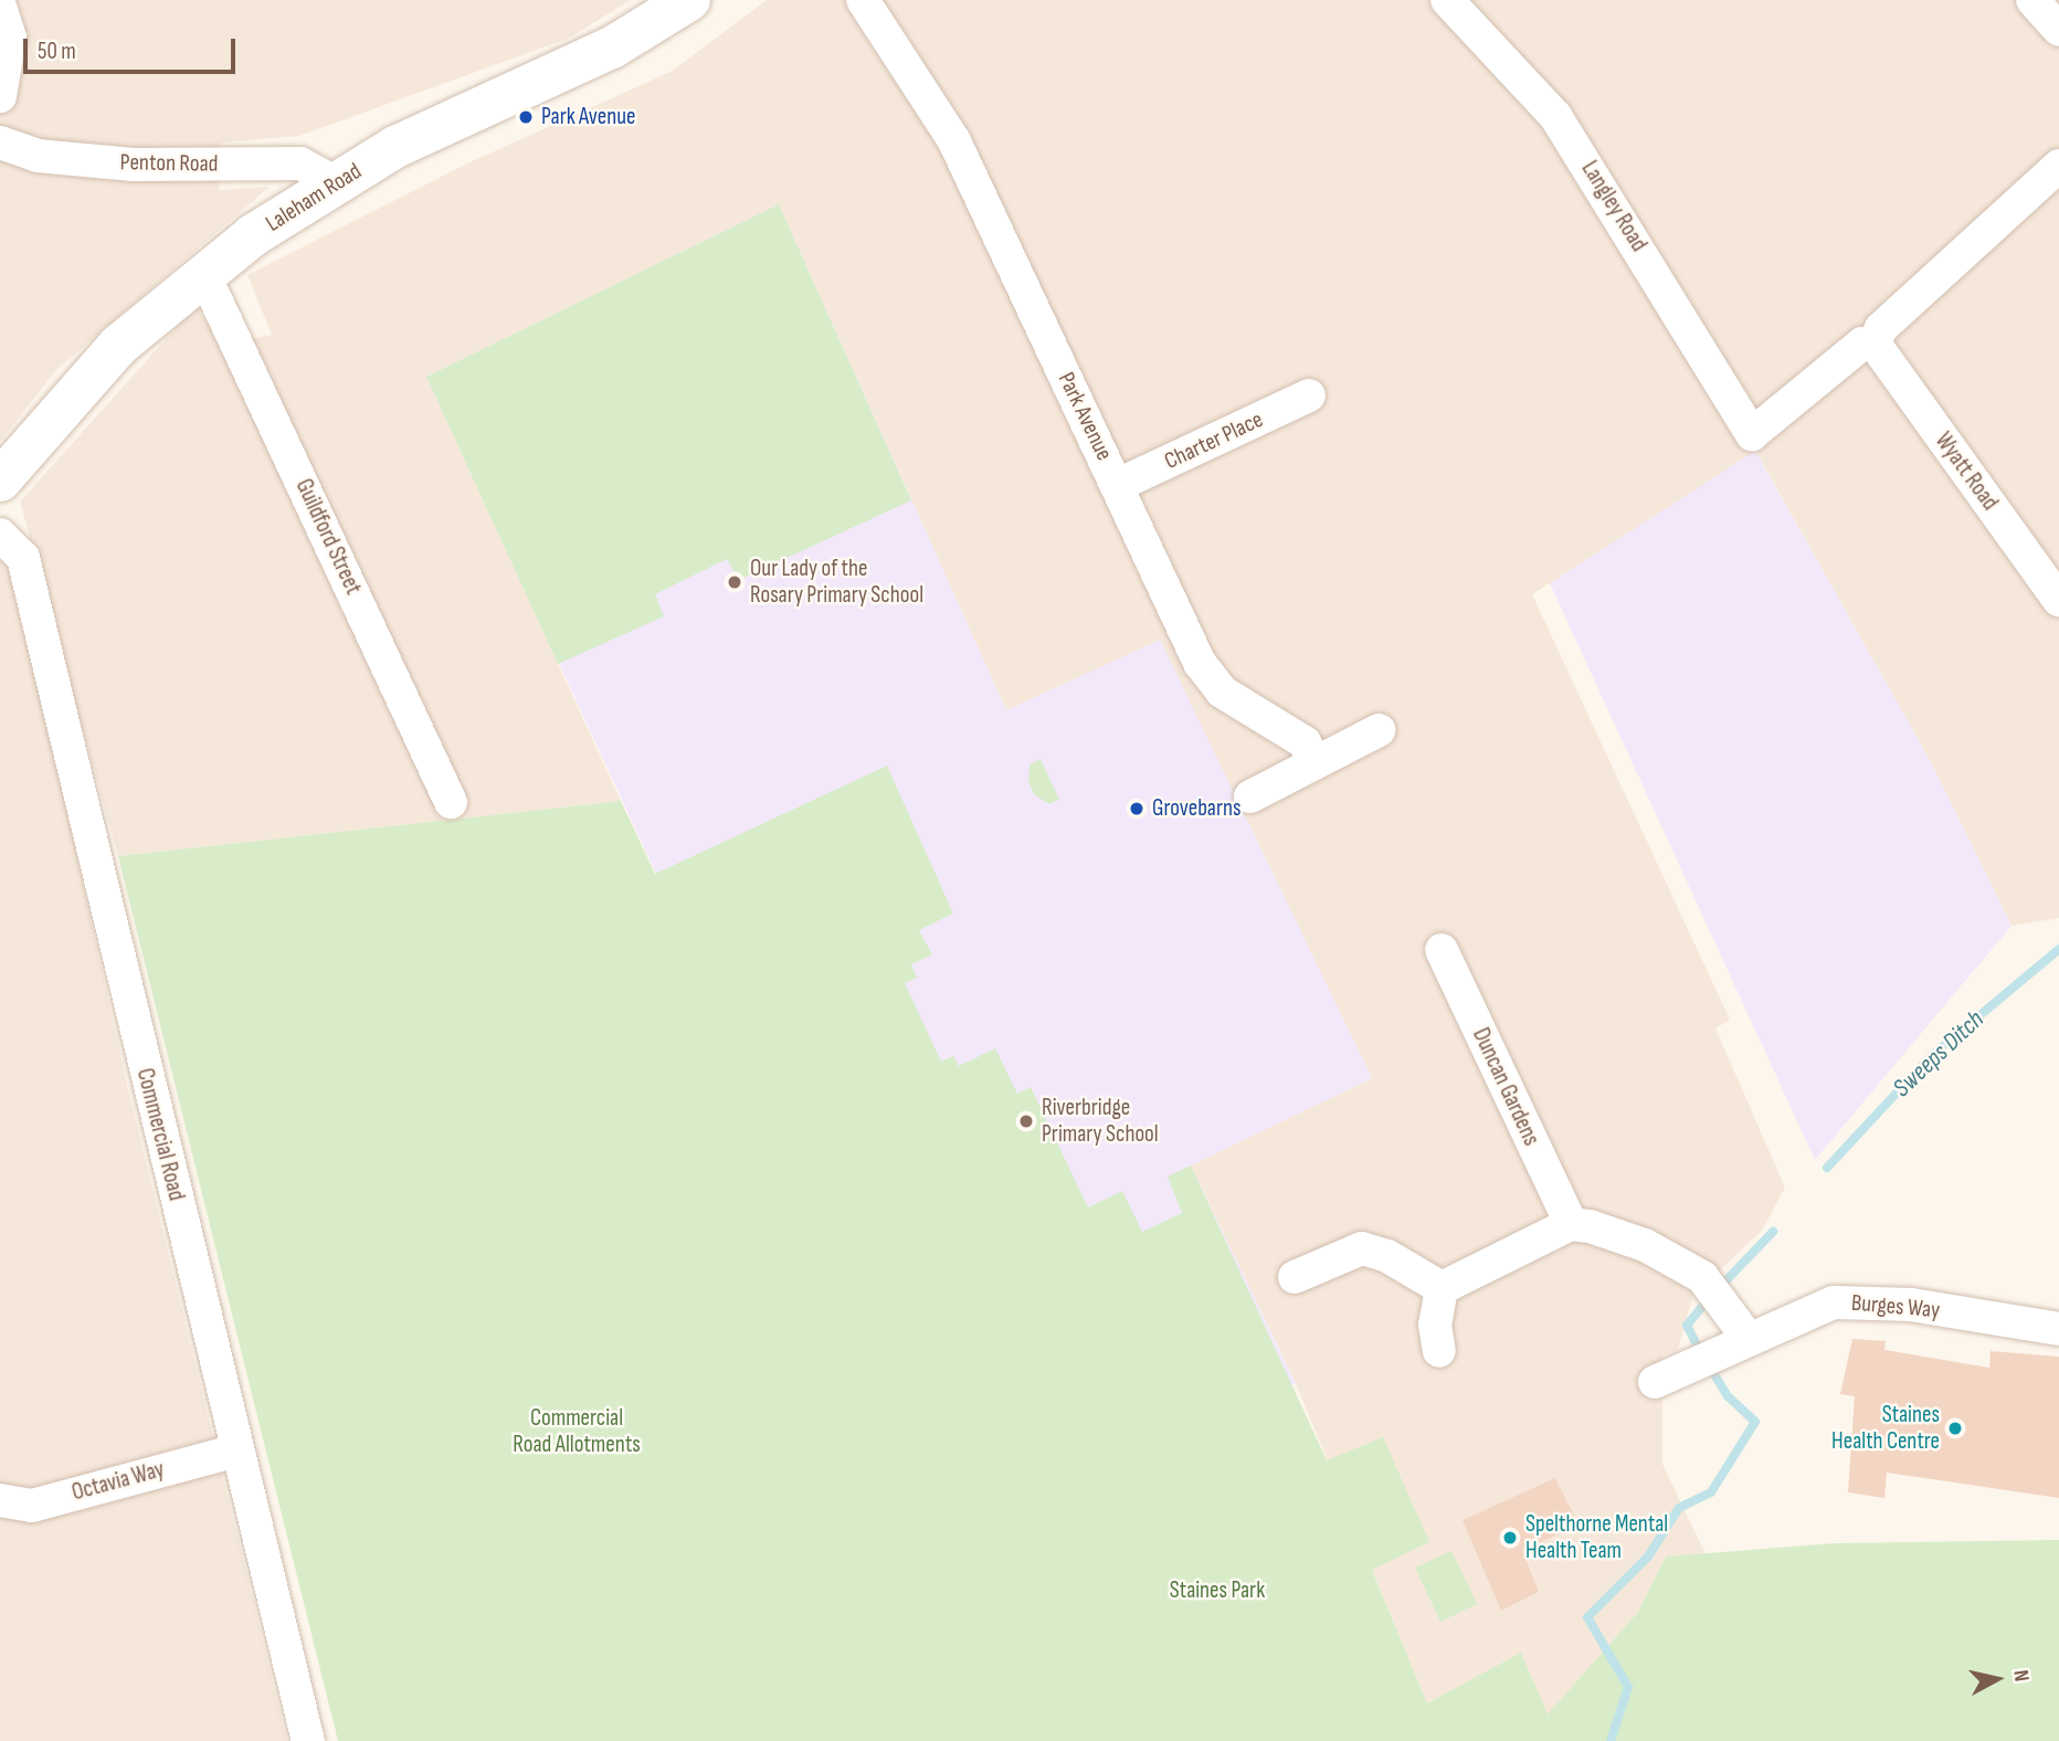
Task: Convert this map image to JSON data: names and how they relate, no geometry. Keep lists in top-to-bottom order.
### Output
{
  "streets": {
    "main road": ["Laleham Road"],
    "street": [
      "Penton Road",
      "Langley Road",
      "Park Avenue",
      "Charter Place",
      "Wyatt Road",
      "Guildford Street",
      "Duncan Gardens",
      "Commercial Road",
      "Burges Way",
      "Octavia Way"
    ]
  },
  "crossings": [
    ["Penton Road", "Laleham Road"],
    ["Laleham Road", "Guildford Street"],
    ["Langley Road", "Wyatt Road"],
    ["Park Avenue", "Charter Place"],
    ["Commercial Road", "Octavia Way"]
  ],
  "water": ["Sweeps Ditch"],
  "parks": ["Commercial Road Allotments", "Staines Park"],
  "places": [
    "Park Avenue",
    "Our Lady of the Rosary Primary School",
    "Grovebarns",
    "Riverbridge Primary School",
    "Staines Health Centre",
    "Spelthorne Mental Health Team"
  ],
  "scale_bar": "50 m",
  "north": "right"
}
